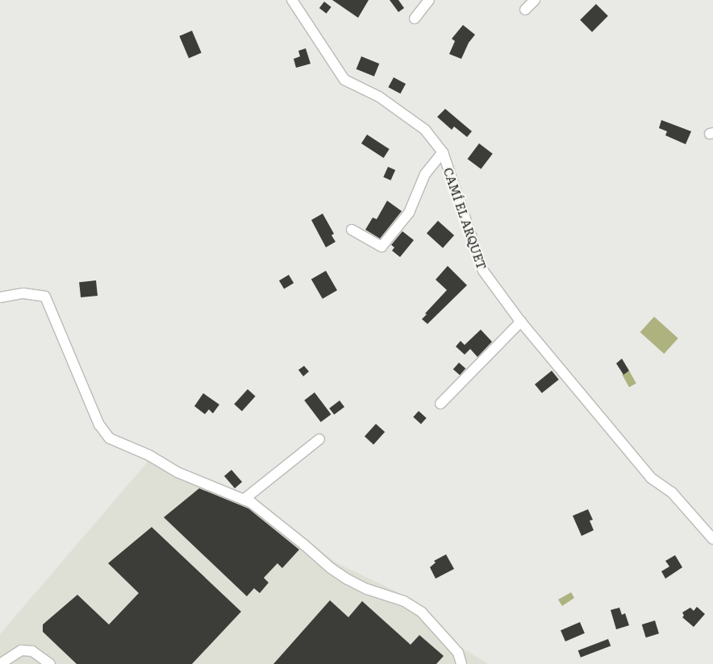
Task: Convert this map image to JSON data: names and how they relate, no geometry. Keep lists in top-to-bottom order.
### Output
{
  "streets": {
    "street": ["CAMÍ EL ARQUET"]
  }
}
